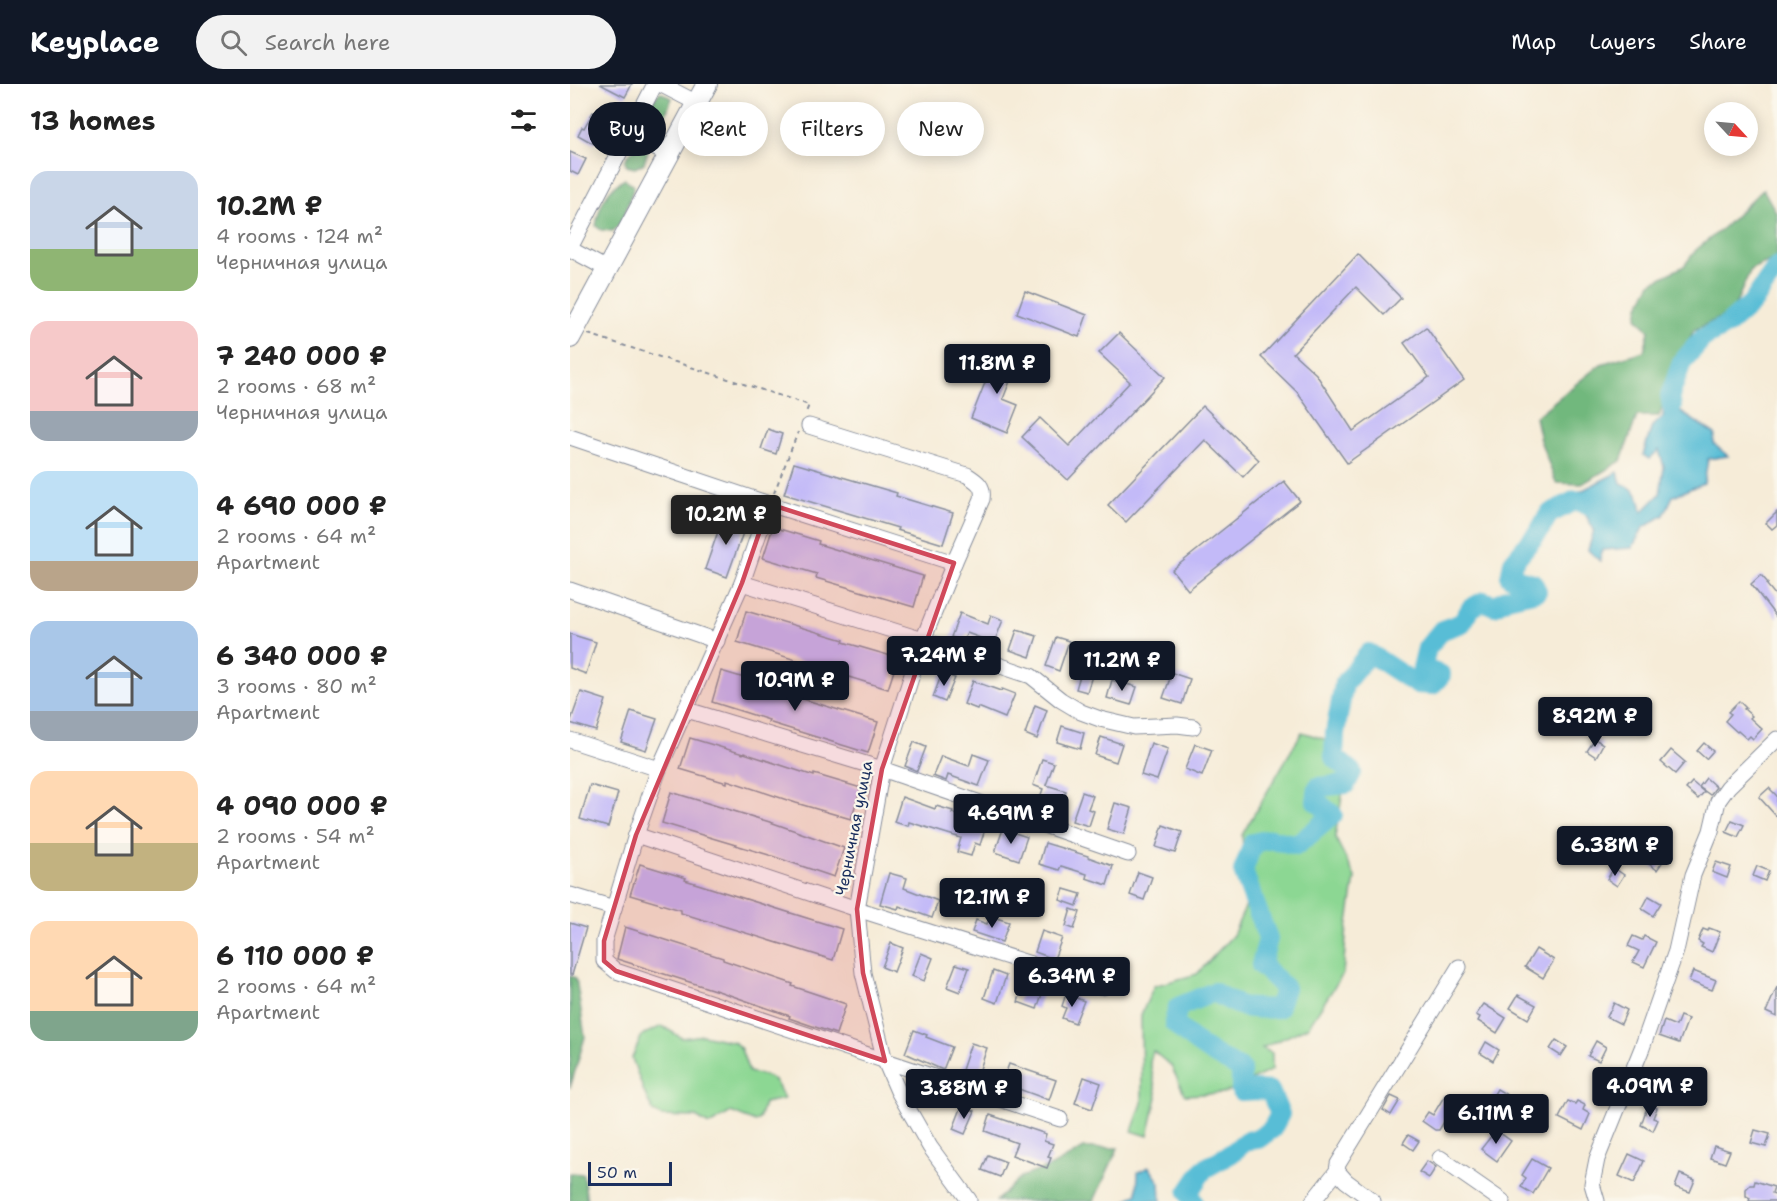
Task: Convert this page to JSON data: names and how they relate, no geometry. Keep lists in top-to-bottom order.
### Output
{
  "streets": {
    "street": ["Черничная улица"]
  },
  "scale_bar": "50 m",
  "north": "bottom right",
  "page": {
    "header": "Keyplace",
    "search": "Search here",
    "nav": ["Map", "Layers", "Share"],
    "heading": "13 homes",
    "chip": [
      "Buy",
      "Rent",
      "Filters",
      "New"
    ],
    "list": [
      {
        "name": "10.2M ₽",
        "note": "4 rooms · 124 m² · Черничная улица"
      },
      {
        "name": "7 240 000 ₽",
        "note": "2 rooms · 68 m² · Черничная улица"
      },
      {
        "name": "4 690 000 ₽",
        "note": "2 rooms · 64 m² · Apartment"
      },
      {
        "name": "6 340 000 ₽",
        "note": "3 rooms · 80 m² · Apartment"
      },
      {
        "name": "4 090 000 ₽",
        "note": "2 rooms · 54 m² · Apartment"
      },
      {
        "name": "6 110 000 ₽",
        "note": "2 rooms · 64 m² · Apartment"
      }
    ],
    "price": [
      "11.8M ₽",
      "10.2M ₽",
      "7.24M ₽",
      "11.2M ₽",
      "10.9M ₽",
      "8.92M ₽",
      "4.69M ₽",
      "6.38M ₽",
      "12.1M ₽",
      "6.34M ₽",
      "4.09M ₽",
      "3.88M ₽",
      "6.11M ₽"
    ],
    "scale": "50 m"
  }
}
